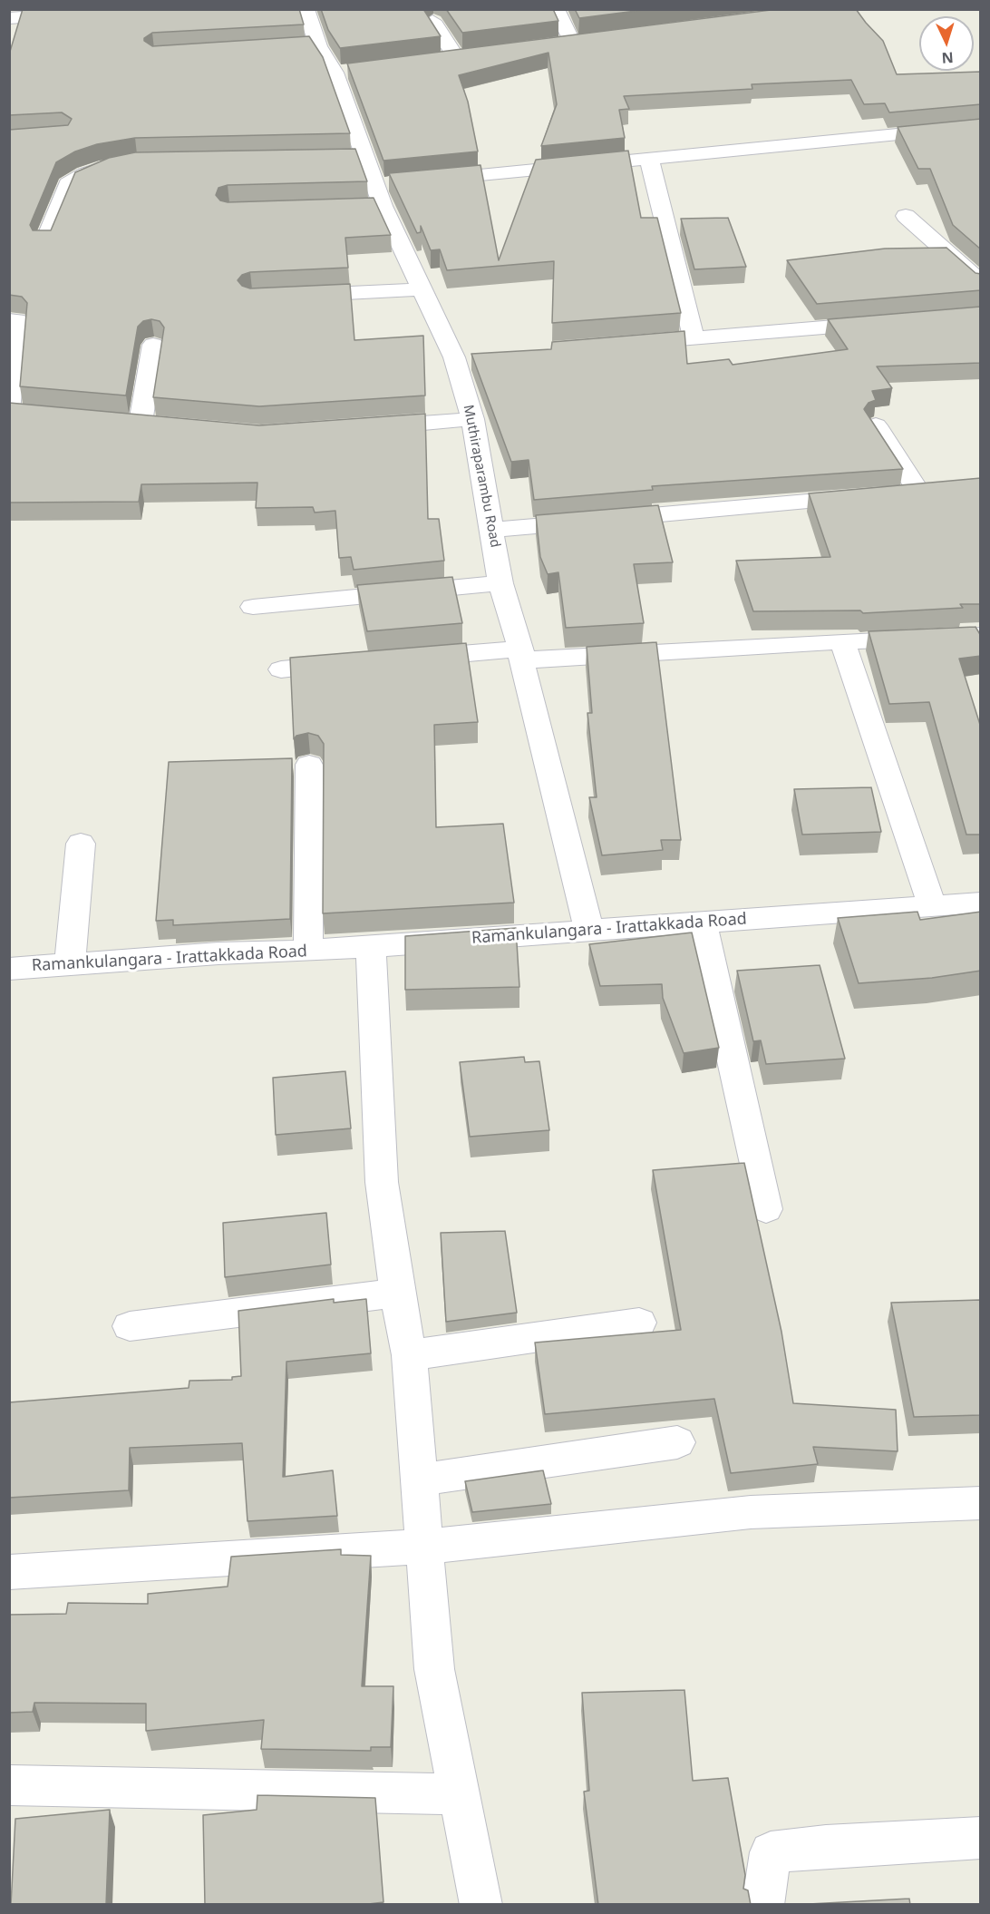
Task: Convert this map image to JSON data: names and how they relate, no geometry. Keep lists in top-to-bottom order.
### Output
{
  "streets": {
    "street": ["Muthiraparambu Road", "Ramankulangara - Irattakkada Road"]
  },
  "crossings": [
    ["Muthiraparambu Road", "Ramankulangara - Irattakkada Road"]
  ],
  "north": "bottom"
}
